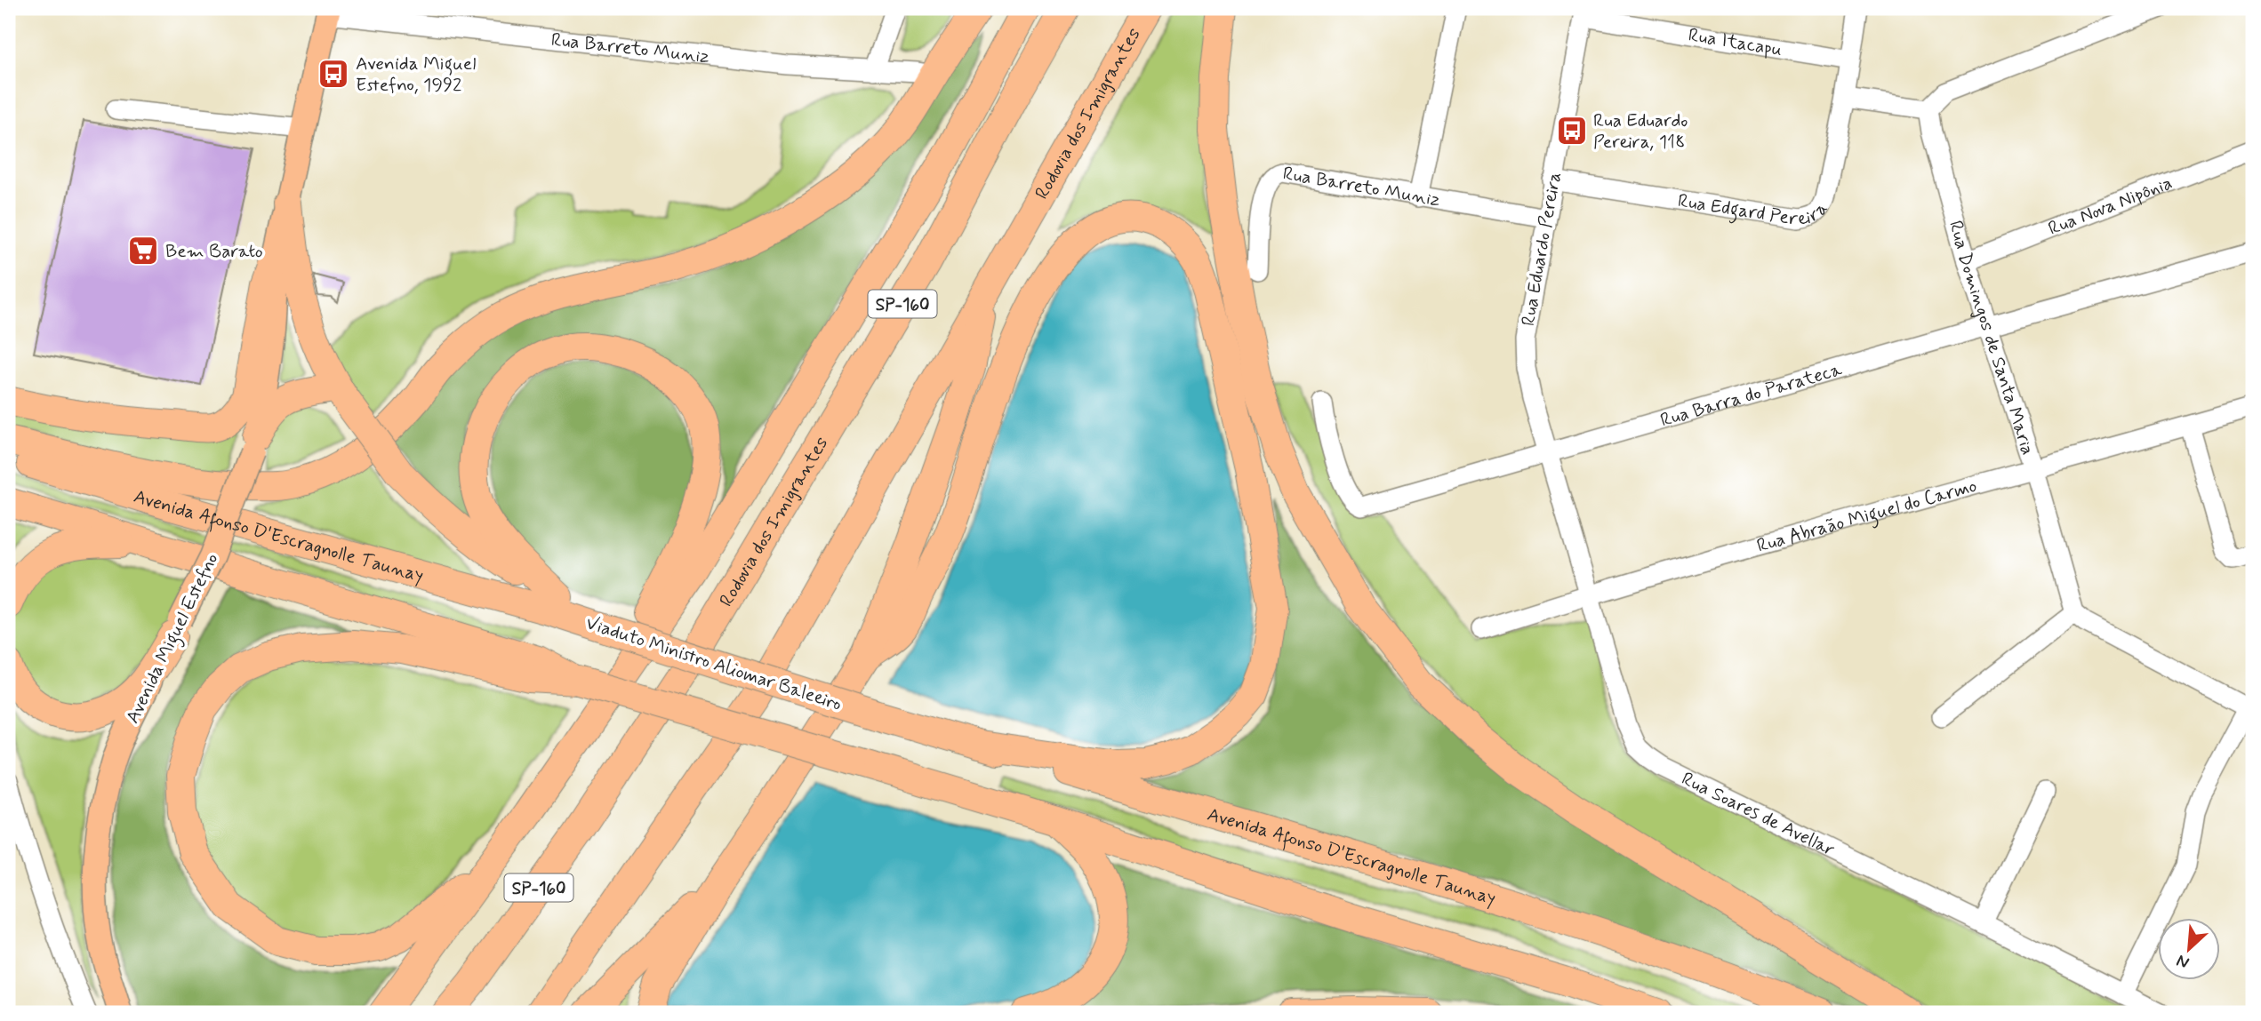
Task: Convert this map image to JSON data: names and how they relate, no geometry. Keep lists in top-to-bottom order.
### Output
{
  "streets": {
    "highway": [
      "Rodovia dos Imigrantes",
      "SP-160",
      "Avenida Afonso D'Escragnolle Taunay",
      "Viaduto Ministro Aliomar Baleeiro"
    ],
    "main road": ["Avenida Miguel Estefno"],
    "street": [
      "Rua Itacapu",
      "Rua Barreto Muniz",
      "Rua Edgard Pereira",
      "Rua Nova Nipônia",
      "Rua Eduardo Pereira",
      "Rua Domingos de Santa Maria",
      "Rua Barra do Parateca",
      "Rua Abraão Miguel do Carmo",
      "Rua Soares de Avellar"
    ]
  },
  "crossings": [
    ["Rua Itacapu", "Rua Edgard Pereira"],
    ["Rua Itacapu", "Rua Eduardo Pereira"],
    ["Rua Barreto Muniz", "Rua Eduardo Pereira"],
    ["Rua Barreto Muniz", "Avenida Miguel Estefno"],
    ["Rua Edgard Pereira", "Rua Eduardo Pereira"],
    ["Rua Nova Nipônia", "Rua Domingos de Santa Maria"],
    ["Rua Eduardo Pereira", "Rua Barra do Parateca"],
    ["Rua Eduardo Pereira", "Rua Soares de Avellar"],
    ["Rua Domingos de Santa Maria", "Rua Barra do Parateca"],
    ["Rua Domingos de Santa Maria", "Rua Abraão Miguel do Carmo"],
    ["Rua Barra do Parateca", "Rua Soares de Avellar"],
    ["Rua Abraão Miguel do Carmo", "Rua Soares de Avellar"],
    ["Avenida Afonso D'Escragnolle Taunay", "Viaduto Ministro Aliomar Baleeiro"]
  ],
  "places": {
    "bus stop": ["Avenida Miguel Estefno, 1992", "Rua Eduardo Pereira, 118"],
    "supermarket": ["Bem Barato"]
  },
  "north": "bottom left"
}
